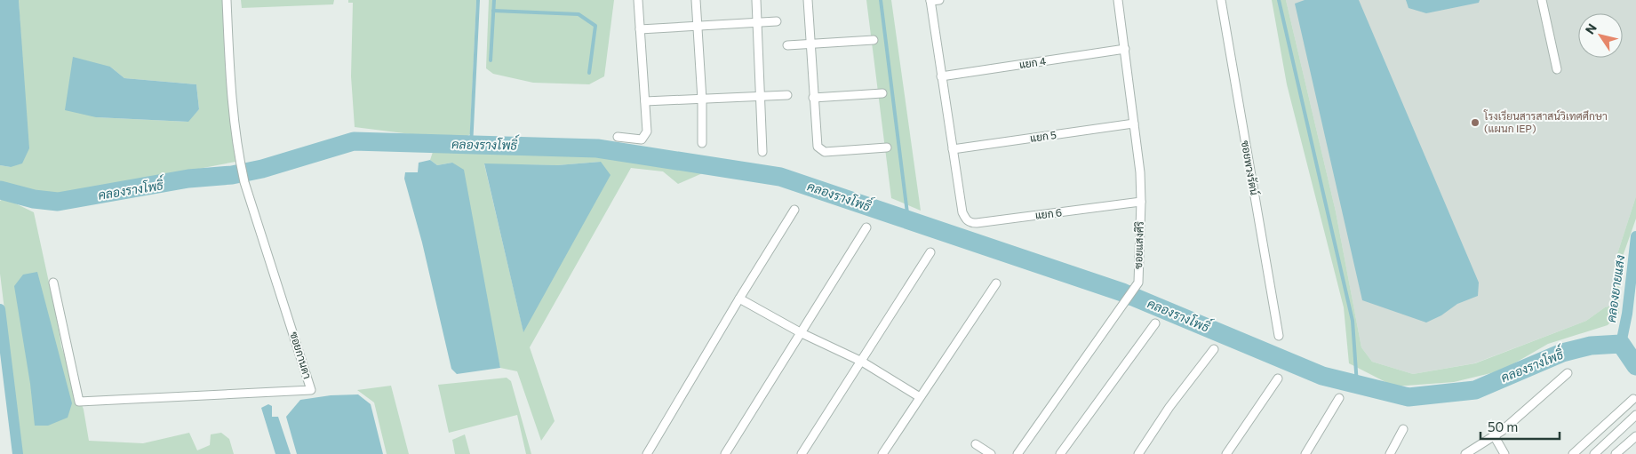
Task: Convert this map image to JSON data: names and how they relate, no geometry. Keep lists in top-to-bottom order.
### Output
{
  "streets": {
    "street": [
      "แยก 4",
      "แยก 5",
      "ซอยพวงรัตน์",
      "แยก 6",
      "ซอยแสงศิริ",
      "ซอยกานดา"
    ]
  },
  "crossings": [
    ["แยก 4", "ซอยแสงศิริ"],
    ["แยก 5", "แยก 6"],
    ["แยก 5", "ซอยแสงศิริ"],
    ["แยก 6", "ซอยแสงศิริ"]
  ],
  "water": ["คลองรางโพธิ์", "คลองยายแสง"],
  "places": ["โรงเรียนสารสาสน์วิเทศศึกษา (แผนก IEP)"],
  "scale_bar": "50 m",
  "north": "top left"
}
